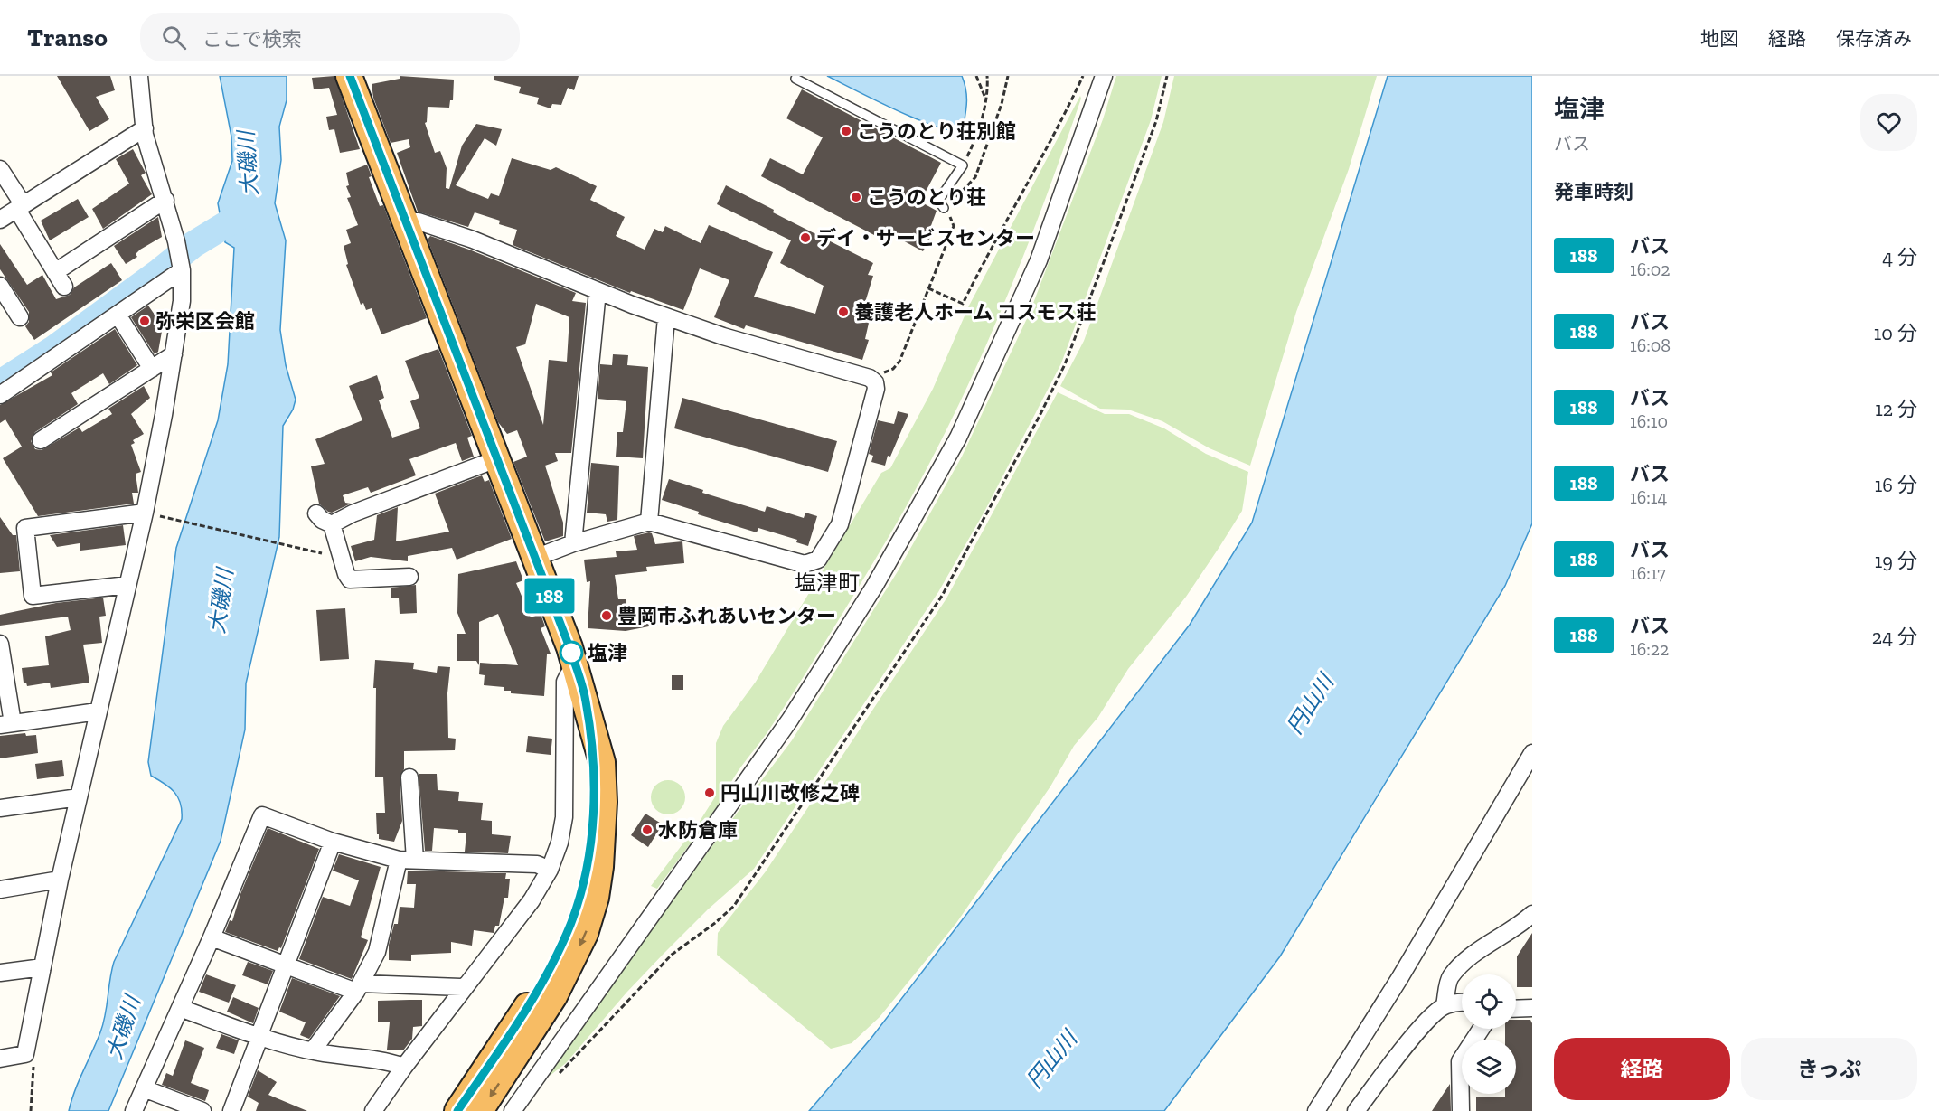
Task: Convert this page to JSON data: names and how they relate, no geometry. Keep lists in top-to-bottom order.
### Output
{
  "districts": ["塩津町"],
  "water": ["大磯川", "円山川"],
  "places": [
    "こうのとり荘別館",
    "こうのとり荘",
    "デイ・サービスセンター",
    "養護老人ホーム コスモス荘",
    "弥栄区会館",
    "豊岡市ふれあいセンター",
    "塩津",
    "円山川改修之碑",
    "水防倉庫"
  ],
  "lines": ["bus line 188"],
  "page": {
    "header": "Transo",
    "search": "ここで検索",
    "nav": ["地図", "経路", "保存済み"],
    "on_map": "188",
    "heading": [
      ["塩津", "バス"],
      "発車時刻"
    ],
    "list": [
      {
        "mark": "188",
        "name": "バス",
        "note": "16:02",
        "value": "4 分"
      },
      {
        "mark": "188",
        "name": "バス",
        "note": "16:08",
        "value": "10 分"
      },
      {
        "mark": "188",
        "name": "バス",
        "note": "16:10",
        "value": "12 分"
      },
      {
        "mark": "188",
        "name": "バス",
        "note": "16:14",
        "value": "16 分"
      },
      {
        "mark": "188",
        "name": "バス",
        "note": "16:17",
        "value": "19 分"
      },
      {
        "mark": "188",
        "name": "バス",
        "note": "16:22",
        "value": "24 分"
      }
    ],
    "buttons": ["経路", "きっぷ"]
  }
}
